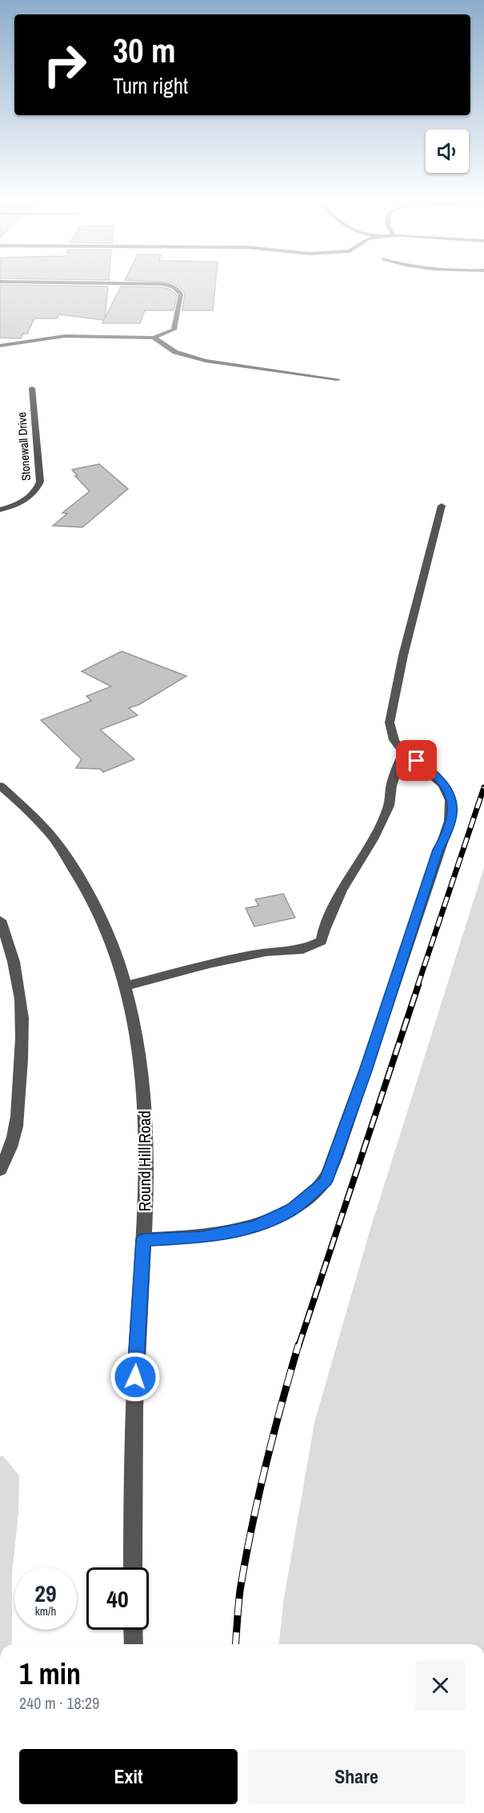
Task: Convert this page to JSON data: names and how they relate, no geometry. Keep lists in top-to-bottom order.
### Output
{
  "streets": {
    "street": ["Stonewall Drive", "Round Hill Road"]
  },
  "page": {
    "turn": ["30 m", "Turn right"],
    "speed": "29 km/h",
    "limit": "40",
    "heading": ["1 min", "240 m · 18:29"],
    "buttons": ["Exit", "Share"]
  }
}
